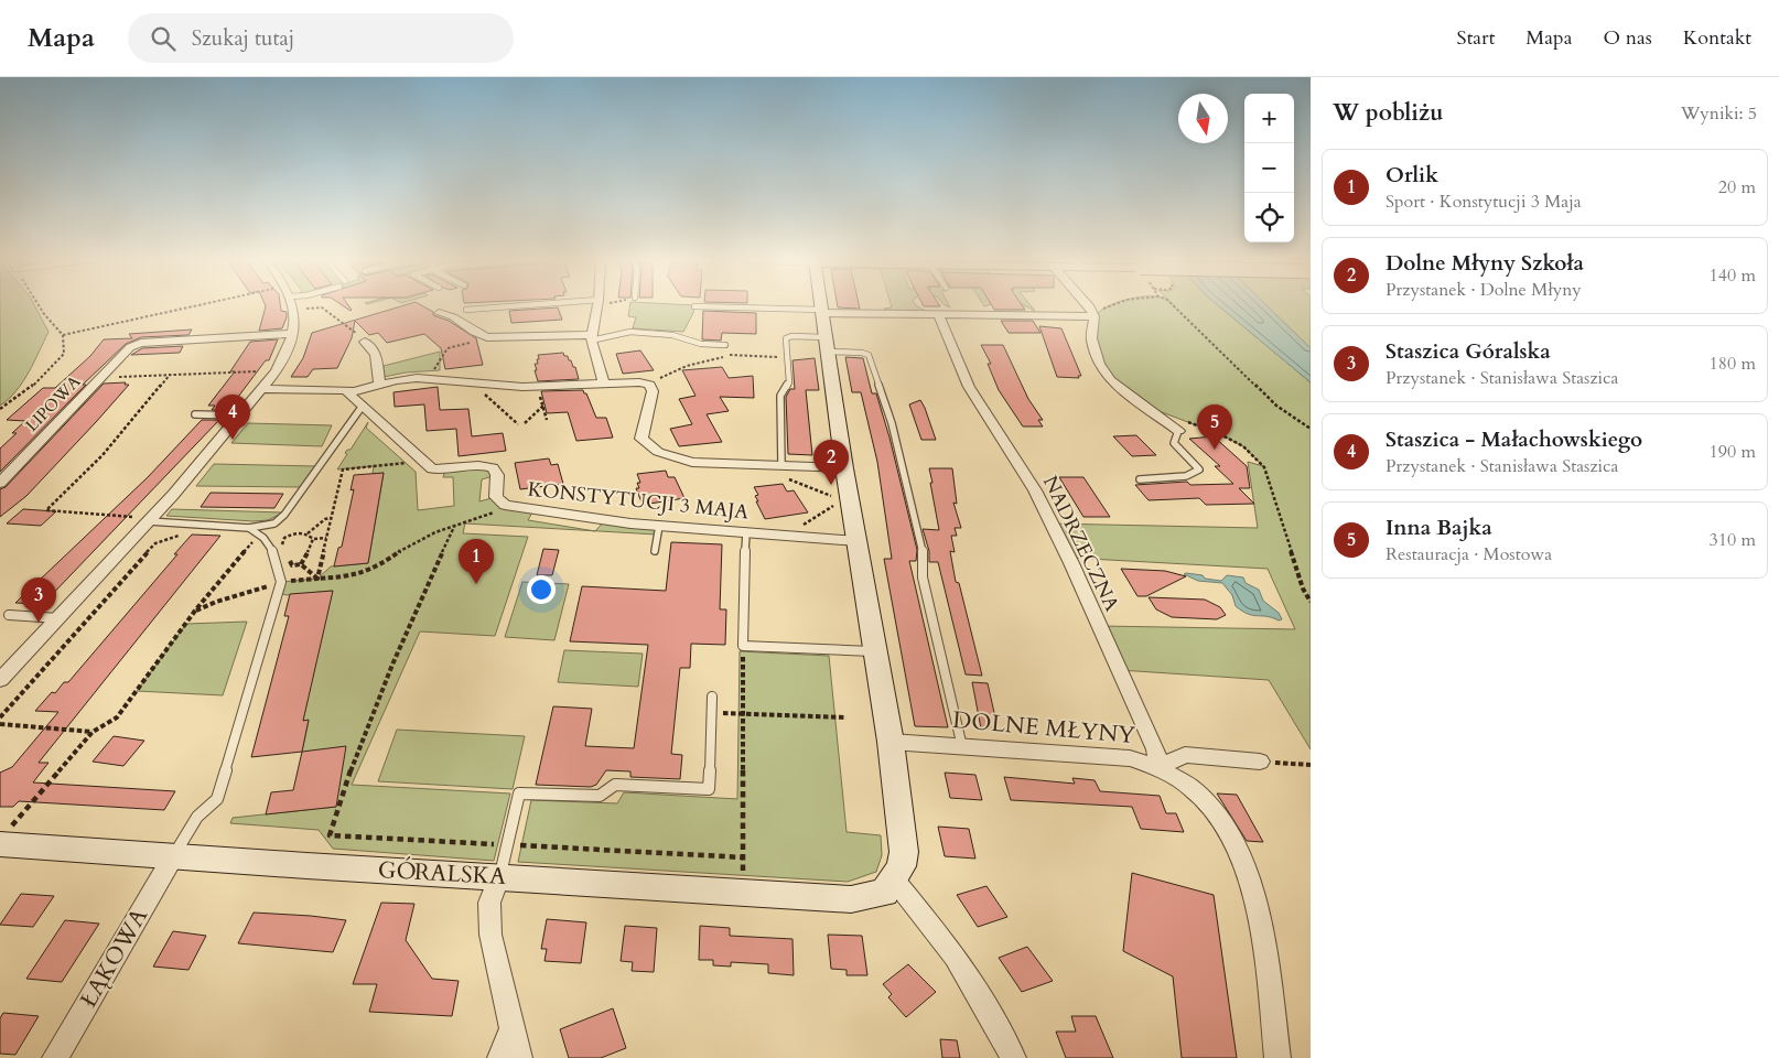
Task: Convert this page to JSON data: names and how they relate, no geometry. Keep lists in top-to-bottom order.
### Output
{
  "streets": {
    "street": [
      "LIPOWA",
      "KONSTYTUCJI 3 MAJA",
      "NADRZECZNA",
      "DOLNE MŁYNY",
      "GÓRALSKA",
      "ŁĄKOWA"
    ]
  },
  "crossings": [
    ["NADRZECZNA", "DOLNE MŁYNY"],
    ["GÓRALSKA", "ŁĄKOWA"]
  ],
  "north": "bottom",
  "page": {
    "header": "Mapa",
    "search": "Szukaj tutaj",
    "nav": [
      "Start",
      "Mapa",
      "O nas",
      "Kontakt"
    ],
    "heading": ["W pobliżu", "Wyniki: 5"],
    "map_buttons": ["+", "−"],
    "list": [
      {
        "mark": "1",
        "name": "Orlik",
        "note": "Sport · Konstytucji 3 Maja",
        "value": "20 m"
      },
      {
        "mark": "2",
        "name": "Dolne Młyny Szkoła",
        "note": "Przystanek · Dolne Młyny",
        "value": "140 m"
      },
      {
        "mark": "3",
        "name": "Staszica Góralska",
        "note": "Przystanek · Stanisława Staszica",
        "value": "180 m"
      },
      {
        "mark": "4",
        "name": "Staszica - Małachowskiego",
        "note": "Przystanek · Stanisława Staszica",
        "value": "190 m"
      },
      {
        "mark": "5",
        "name": "Inna Bajka",
        "note": "Restauracja · Mostowa",
        "value": "310 m"
      }
    ],
    "pins": [
      "4",
      "5",
      "2",
      "1",
      "3"
    ]
  }
}
